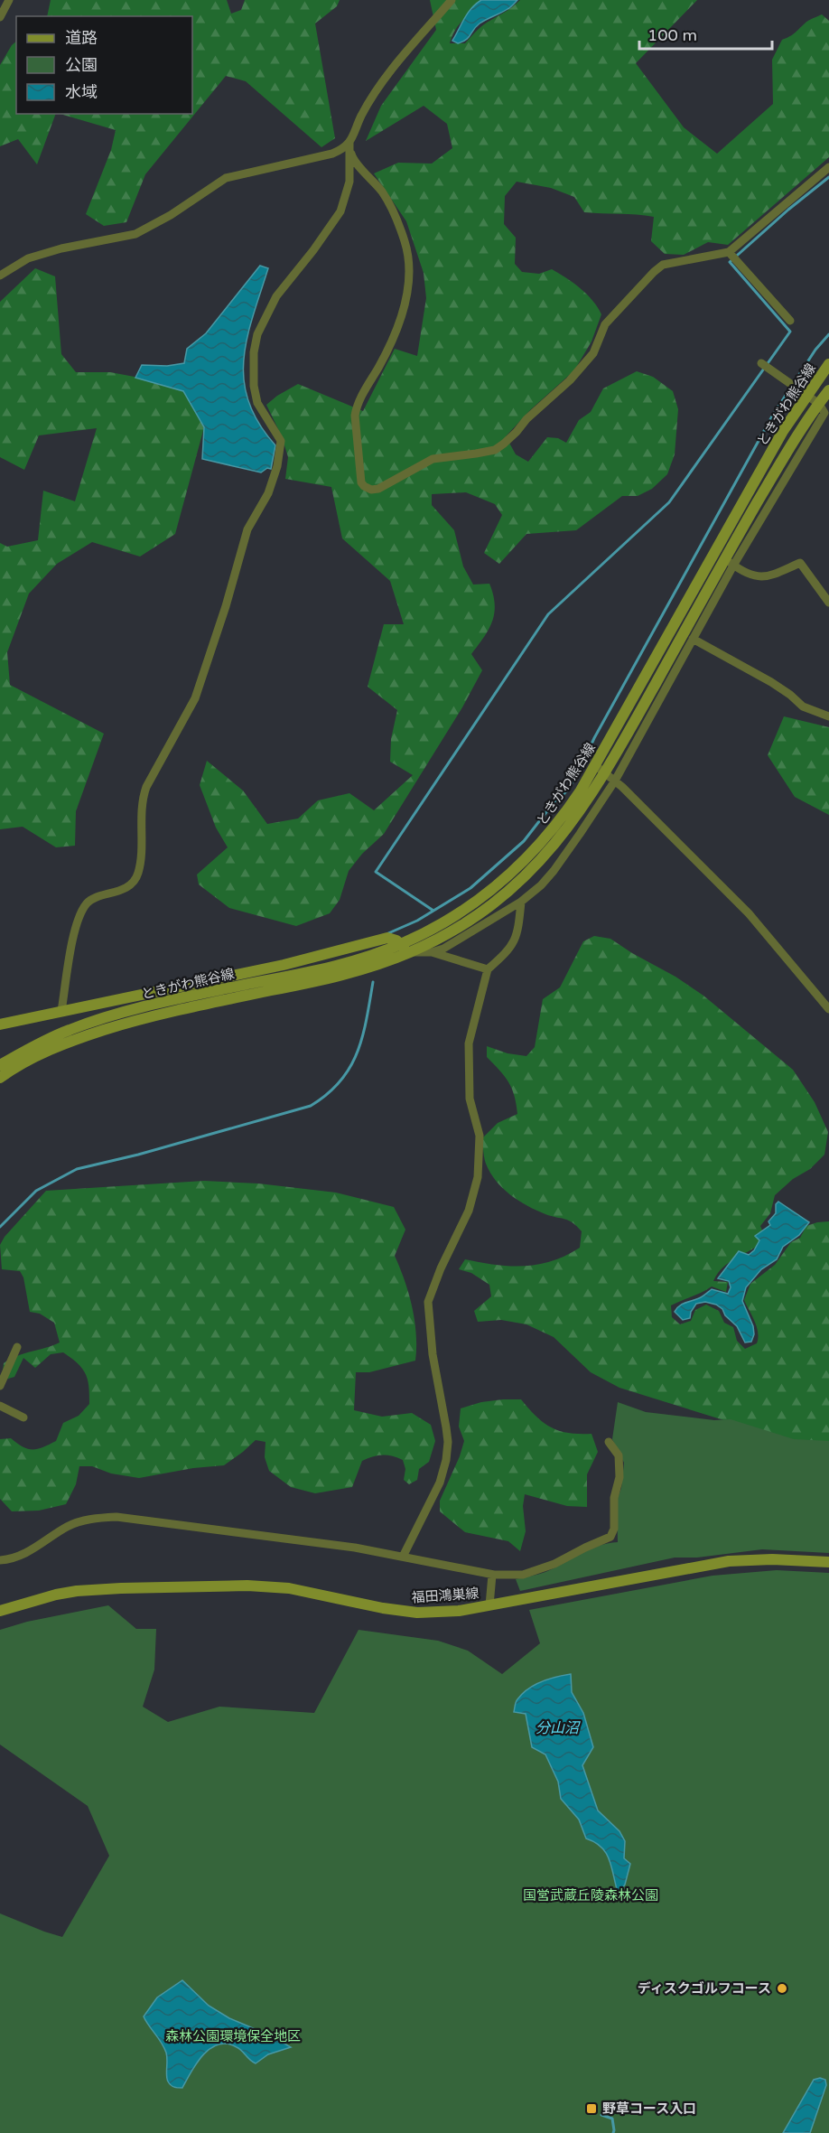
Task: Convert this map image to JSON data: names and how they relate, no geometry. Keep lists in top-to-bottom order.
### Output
{
  "streets": {
    "main road": ["ときがわ熊谷線", "福田鴻巣線"]
  },
  "water": ["分山沼"],
  "parks": ["国営武蔵丘陵森林公園", "森林公園環境保全地区"],
  "places": {
    "other": ["ディスクゴルフコース"],
    "transit": ["野草コース入口"]
  },
  "legend": ["道路", "公園", "水域"],
  "scale_bar": "100 m"
}
